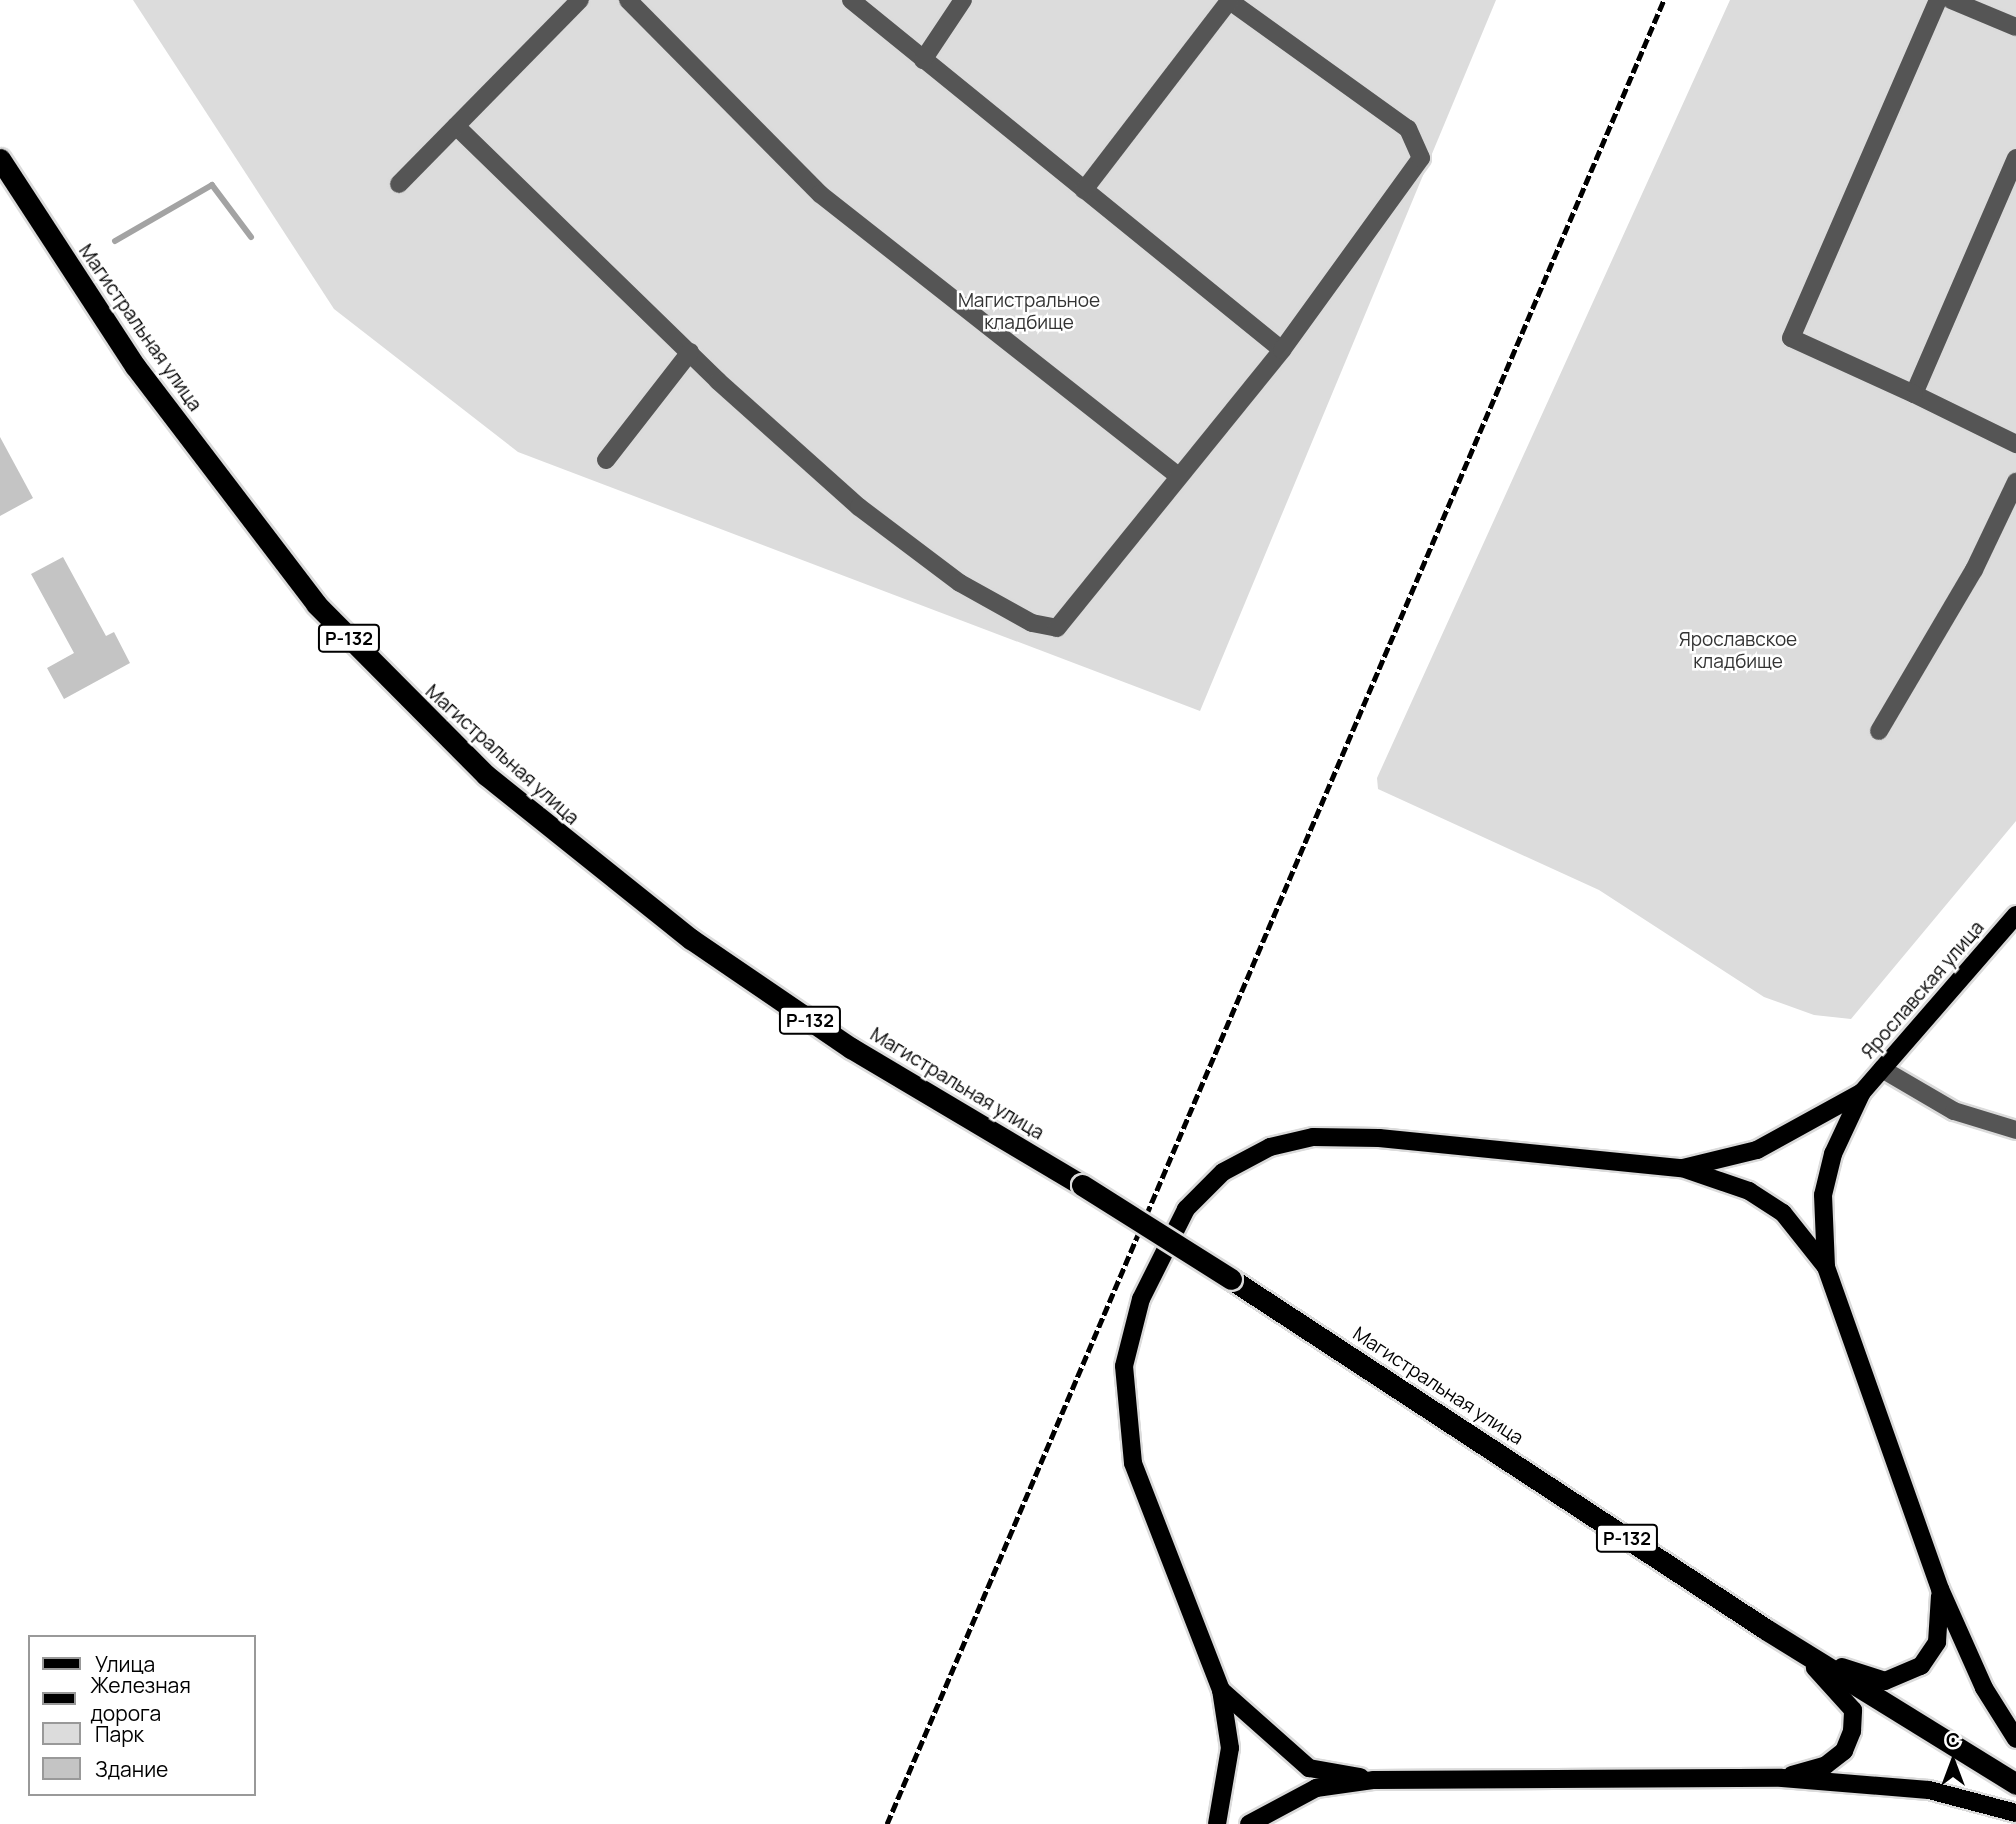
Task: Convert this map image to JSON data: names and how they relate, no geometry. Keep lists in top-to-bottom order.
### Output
{
  "streets": {
    "highway": ["Магистральная улица", "Р-132"],
    "main road": ["Ярославская улица"]
  },
  "parks": ["Магистральное кладбище", "Ярославское кладбище"],
  "legend": [
    "Улица",
    "Железная дорога",
    "Парк",
    "Здание"
  ],
  "north": "top"
}
